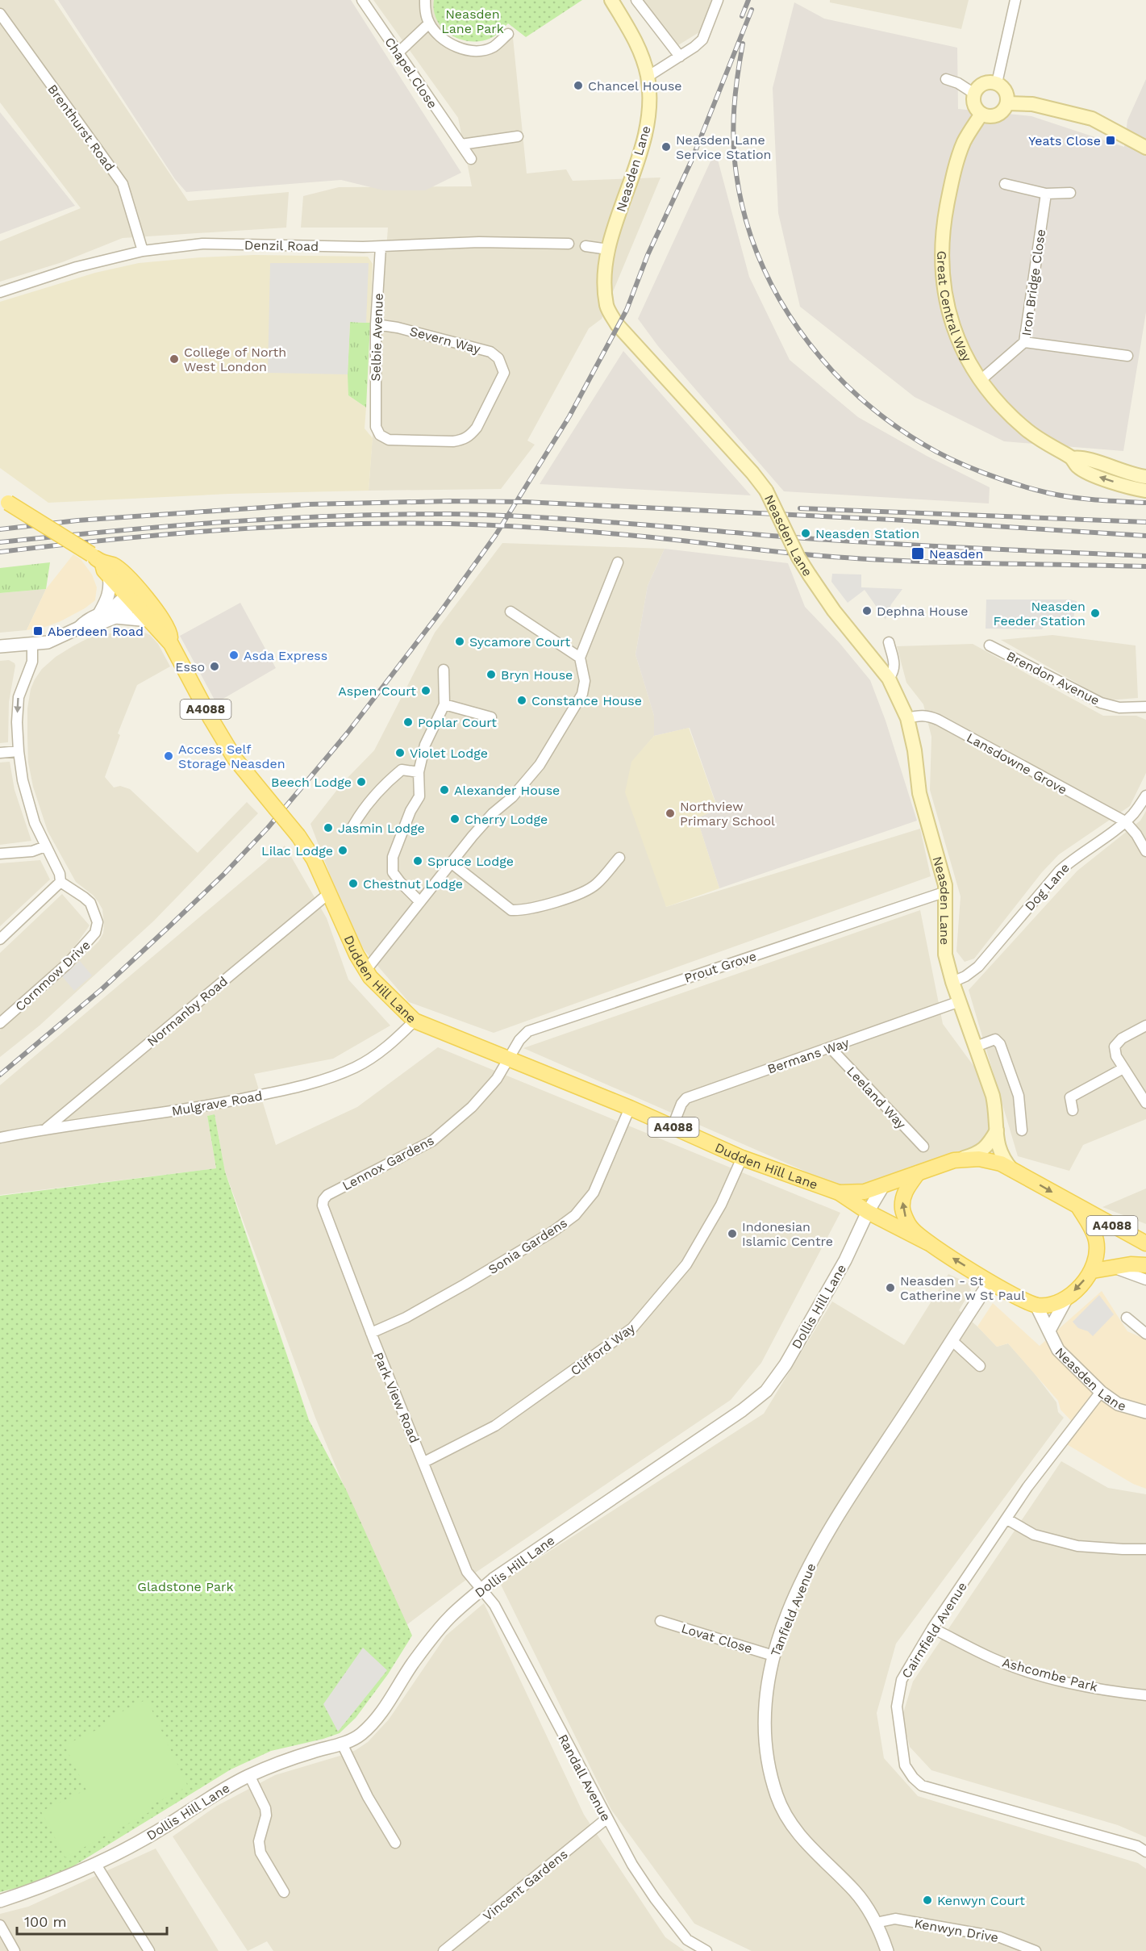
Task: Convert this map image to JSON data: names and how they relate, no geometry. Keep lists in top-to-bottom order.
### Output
{
  "streets": {
    "main road": [
      "Neasden Lane",
      "Great Central Way",
      "A4088",
      "Dudden Hill Lane"
    ],
    "street": [
      "Chapel Close",
      "Brenthurst Road",
      "Denzil Road",
      "Iron Bridge Close",
      "Selbie Avenue",
      "Severn Way",
      "Brendon Avenue",
      "Lansdowne Grove",
      "Dog Lane",
      "Prout Grove",
      "Cornmow Drive",
      "Normanby Road",
      "Bermans Way",
      "Leeland Way",
      "Mulgrave Road",
      "Lennox Gardens",
      "Sonia Gardens",
      "Dollis Hill Lane",
      "Clifford Way",
      "Park View Road",
      "Tanfield Avenue",
      "Cairnfield Avenue",
      "Lovat Close",
      "Ashcombe Park",
      "Randall Avenue",
      "Vincent Gardens",
      "Kenwyn Drive"
    ]
  },
  "crossings": [
    ["Brenthurst Road", "Denzil Road"],
    ["Neasden Lane", "A4088"],
    ["Neasden Lane", "Lansdowne Grove"],
    ["Neasden Lane", "Dog Lane"],
    ["Neasden Lane", "Prout Grove"],
    ["Neasden Lane", "Bermans Way"],
    ["Neasden Lane", "Cairnfield Avenue"],
    ["Denzil Road", "Selbie Avenue"],
    ["Iron Bridge Close", "Great Central Way"],
    ["Selbie Avenue", "Severn Way"],
    ["A4088", "Dudden Hill Lane"],
    ["A4088", "Tanfield Avenue"],
    ["Lansdowne Grove", "Dog Lane"],
    ["Prout Grove", "Dudden Hill Lane"],
    ["Prout Grove", "Lennox Gardens"],
    ["Dudden Hill Lane", "Normanby Road"],
    ["Dudden Hill Lane", "Bermans Way"],
    ["Dudden Hill Lane", "Mulgrave Road"],
    ["Dudden Hill Lane", "Lennox Gardens"],
    ["Dudden Hill Lane", "Sonia Gardens"],
    ["Dudden Hill Lane", "Dollis Hill Lane"],
    ["Dudden Hill Lane", "Clifford Way"],
    ["Normanby Road", "Mulgrave Road"],
    ["Bermans Way", "Leeland Way"],
    ["Lennox Gardens", "Park View Road"],
    ["Sonia Gardens", "Park View Road"],
    ["Dollis Hill Lane", "Park View Road"],
    ["Dollis Hill Lane", "Randall Avenue"],
    ["Clifford Way", "Park View Road"],
    ["Park View Road", "Randall Avenue"],
    ["Tanfield Avenue", "Lovat Close"],
    ["Tanfield Avenue", "Kenwyn Drive"],
    ["Cairnfield Avenue", "Ashcombe Park"],
    ["Randall Avenue", "Vincent Gardens"]
  ],
  "parks": ["Neasden Lane Park", "Gladstone Park"],
  "places": {
    "other": [
      "Chancel House",
      "Neasden Lane Service Station",
      "College of North West London",
      "Neasden Station",
      "Dephna House",
      "Neasden Feeder Station",
      "Sycamore Court",
      "Asda Express",
      "Esso",
      "Bryn House",
      "Aspen Court",
      "Constance House",
      "Poplar Court",
      "Violet Lodge",
      "Access Self Storage Neasden",
      "Beech Lodge",
      "Alexander House",
      "Northview Primary School",
      "Cherry Lodge",
      "Jasmin Lodge",
      "Lilac Lodge",
      "Spruce Lodge",
      "Chestnut Lodge",
      "Indonesian Islamic Centre",
      "Neasden - St Catherine w St Paul",
      "Kenwyn Court"
    ],
    "transit": ["Yeats Close", "Neasden", "Aberdeen Road"]
  },
  "scale_bar": "100 m"
}
